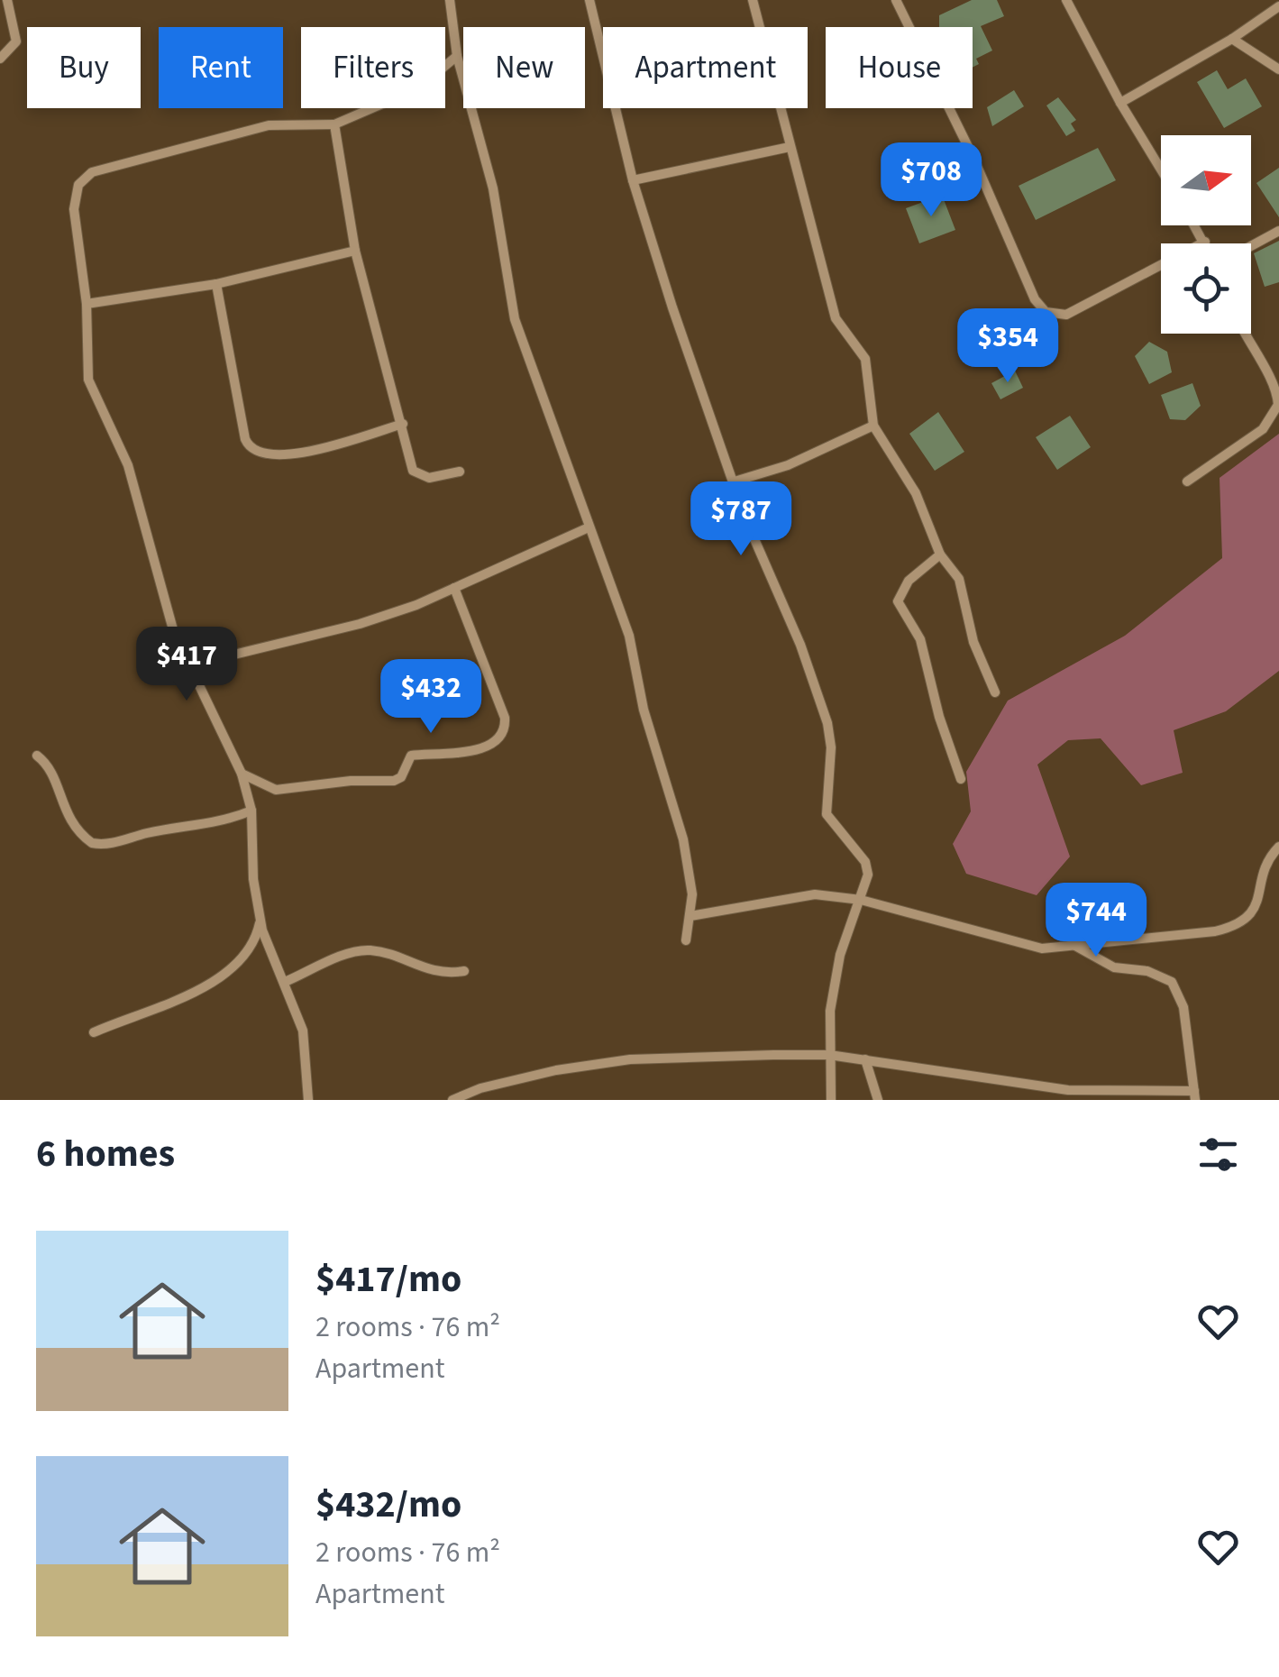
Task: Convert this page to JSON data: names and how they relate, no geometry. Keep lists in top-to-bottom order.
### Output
{
  "north": "right",
  "page": {
    "chip": [
      "Buy",
      "Rent",
      "Filters",
      "New",
      "Apartment",
      "House"
    ],
    "price": [
      "$708",
      "$354",
      "$787",
      "$417",
      "$432",
      "$744"
    ],
    "heading": "6 homes",
    "list": [
      {
        "name": "$417/mo",
        "note": "2 rooms · 76 m² · Apartment"
      },
      {
        "name": "$432/mo",
        "note": "2 rooms · 76 m² · Apartment"
      }
    ]
  }
}
